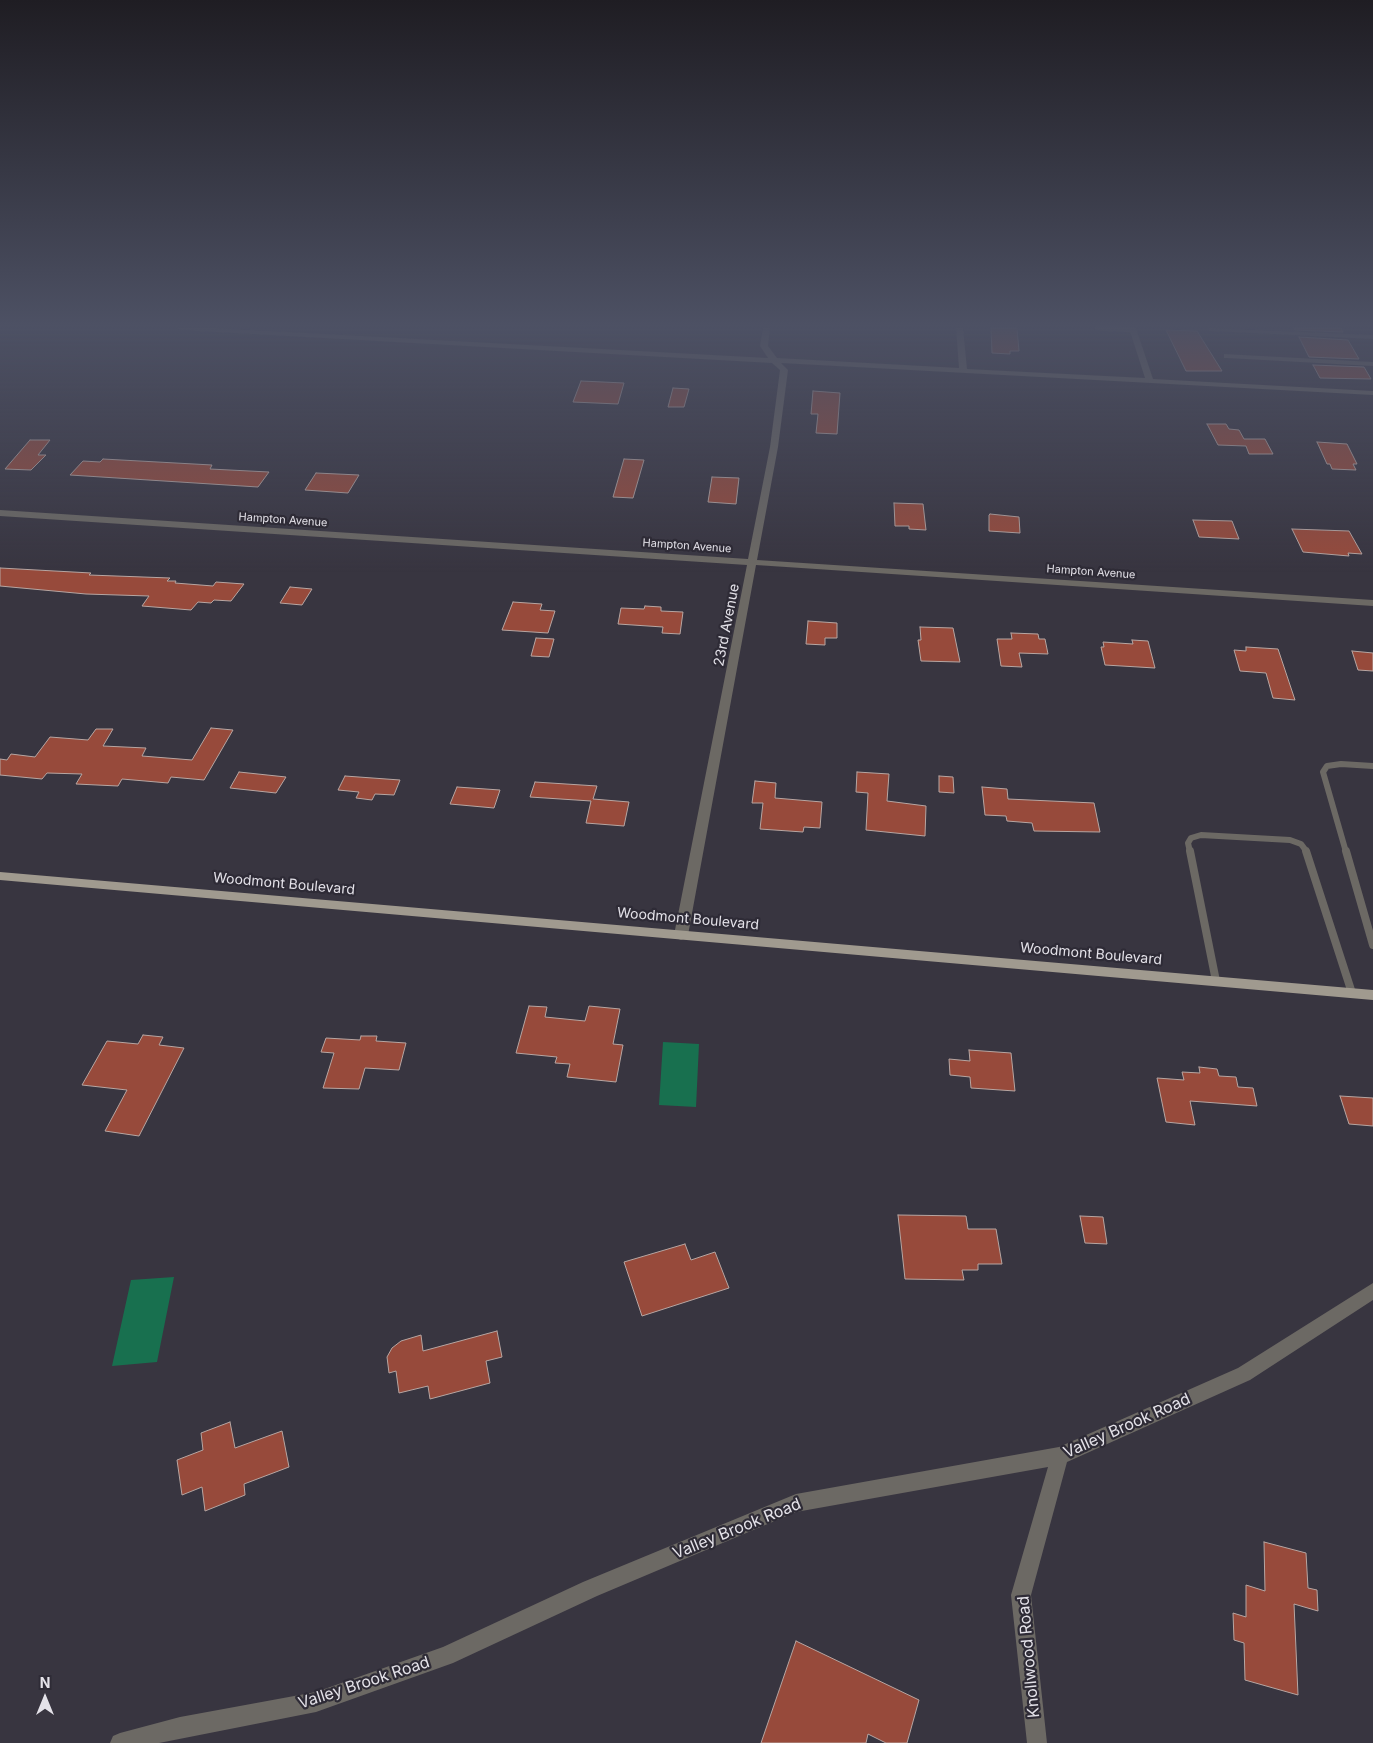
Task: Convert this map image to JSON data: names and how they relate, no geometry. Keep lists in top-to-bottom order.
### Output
{
  "streets": {
    "main road": ["Woodmont Boulevard"],
    "street": [
      "Hampton Avenue",
      "23rd Avenue",
      "Valley Brook Road",
      "Knollwood Road"
    ]
  },
  "crossings": [
    ["Hampton Avenue", "23rd Avenue"],
    ["23rd Avenue", "Woodmont Boulevard"],
    ["Valley Brook Road", "Knollwood Road"]
  ],
  "north": "top"
}
